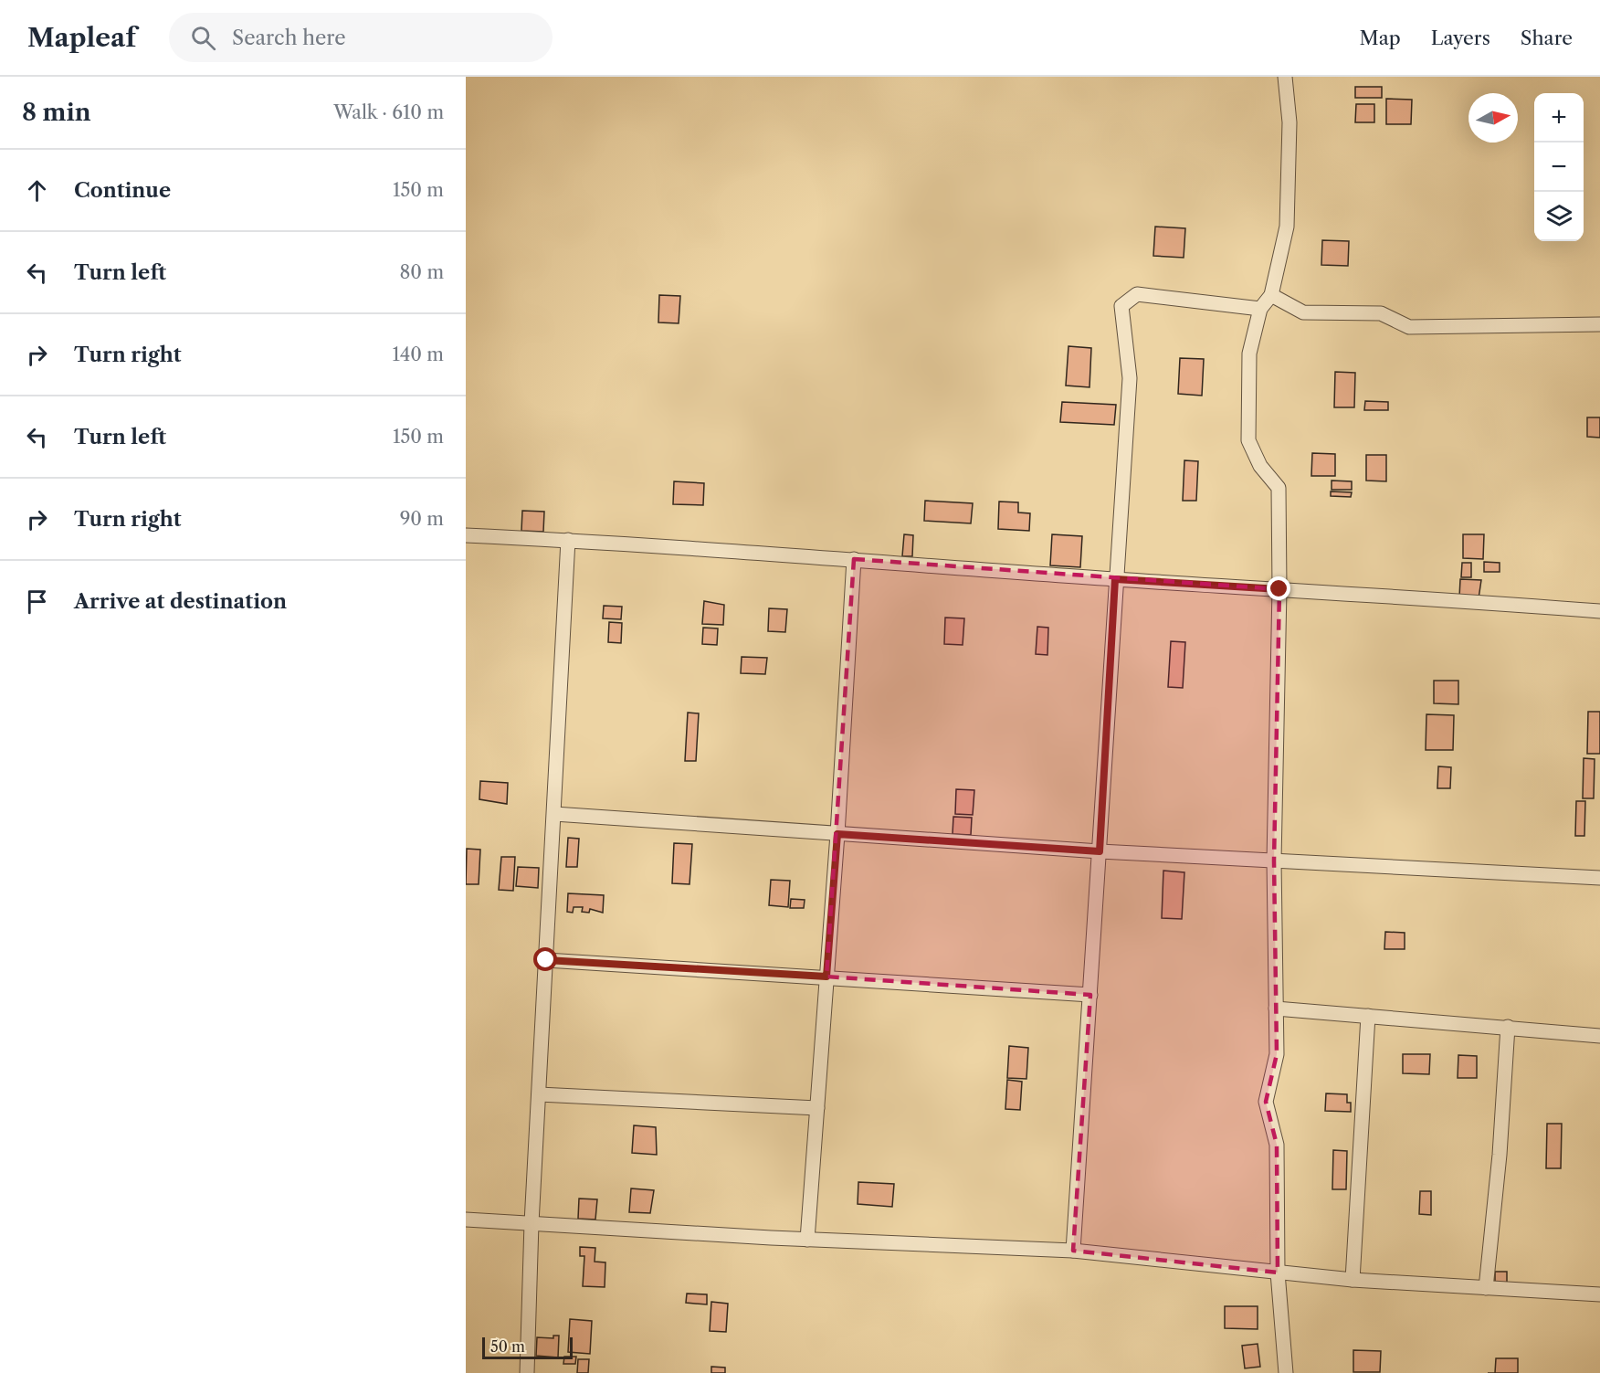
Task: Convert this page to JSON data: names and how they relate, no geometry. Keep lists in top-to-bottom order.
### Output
{
  "scale_bar": "50 m",
  "north": "right",
  "page": {
    "header": "Mapleaf",
    "search": "Search here",
    "nav": ["Map", "Layers", "Share"],
    "heading": ["8 min", "Walk · 610 m"],
    "map_buttons": ["+", "−"],
    "list": [
      ["Continue", "150 m"],
      ["Turn left", "80 m"],
      ["Turn right", "140 m"],
      ["Turn left", "150 m"],
      ["Turn right", "90 m"],
      "Arrive at destination"
    ],
    "scale": "50 m"
  }
}
